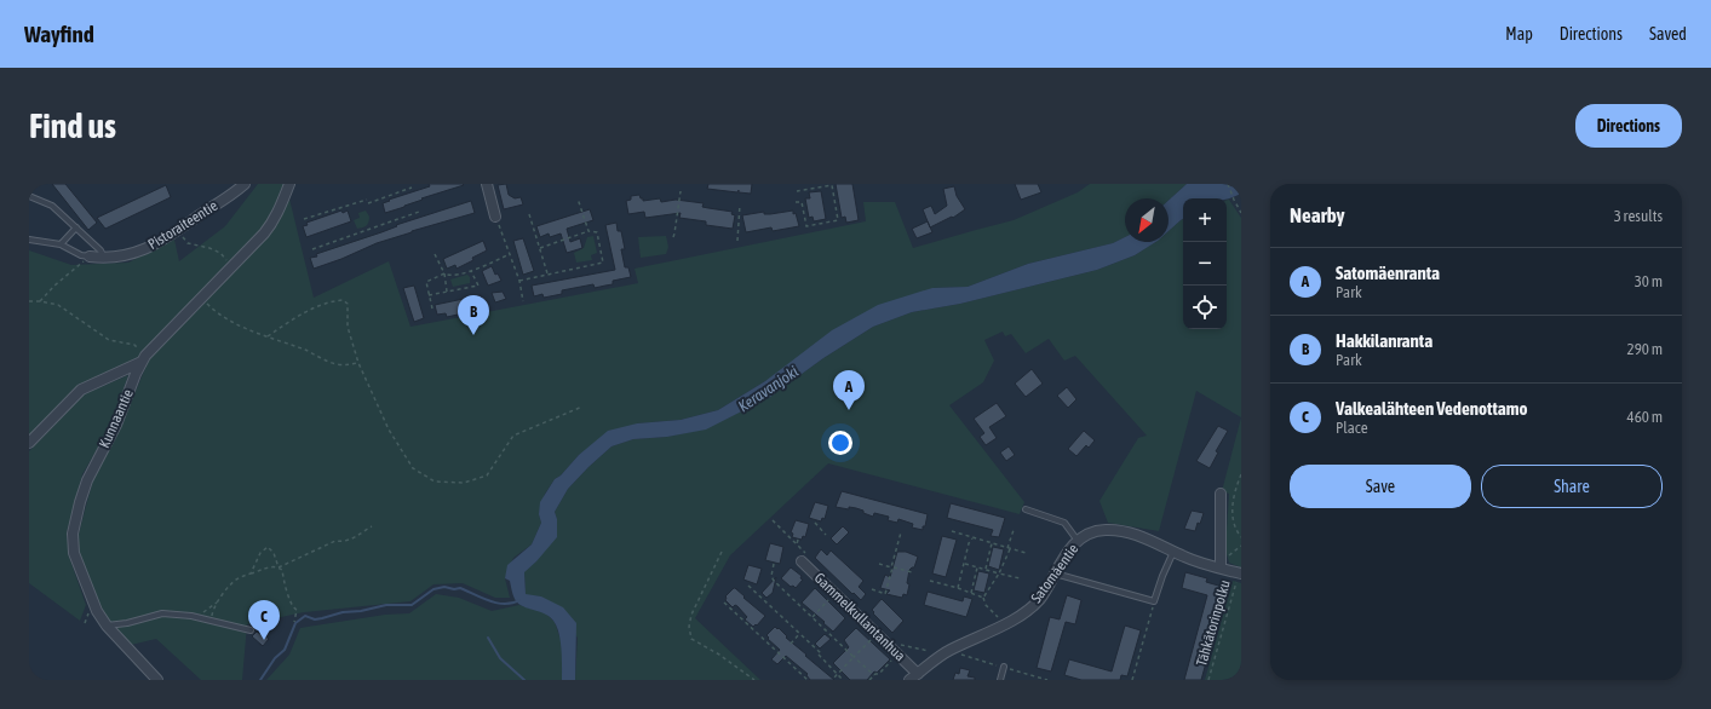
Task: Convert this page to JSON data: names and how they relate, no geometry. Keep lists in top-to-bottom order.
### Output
{
  "streets": {
    "street": [
      "Pistoraiteentie",
      "Kunnaantie",
      "Satomäentie",
      "Gammelkullantanhua"
    ],
    "path": ["Tähkätorinpolku"]
  },
  "crossings": [
    ["Satomäentie", "Gammelkullantanhua"],
    ["Satomäentie", "Tähkätorinpolku"]
  ],
  "water": ["Keravanjoki"],
  "north": "bottom left",
  "page": {
    "header": "Wayfind",
    "nav": ["Map", "Directions", "Saved"],
    "buttons": [
      "Directions",
      ["Save", "Share"]
    ],
    "title": "Find us",
    "heading": ["Nearby", "3 results"],
    "map_buttons": ["+", "−"],
    "list": [
      {
        "mark": "A",
        "name": "Satomäenranta",
        "note": "Park",
        "value": "30 m"
      },
      {
        "mark": "B",
        "name": "Hakkilanranta",
        "note": "Park",
        "value": "290 m"
      },
      {
        "mark": "C",
        "name": "Valkealähteen Vedenottamo",
        "note": "Place",
        "value": "460 m"
      }
    ],
    "pins": ["B", "A", "C"]
  }
}
